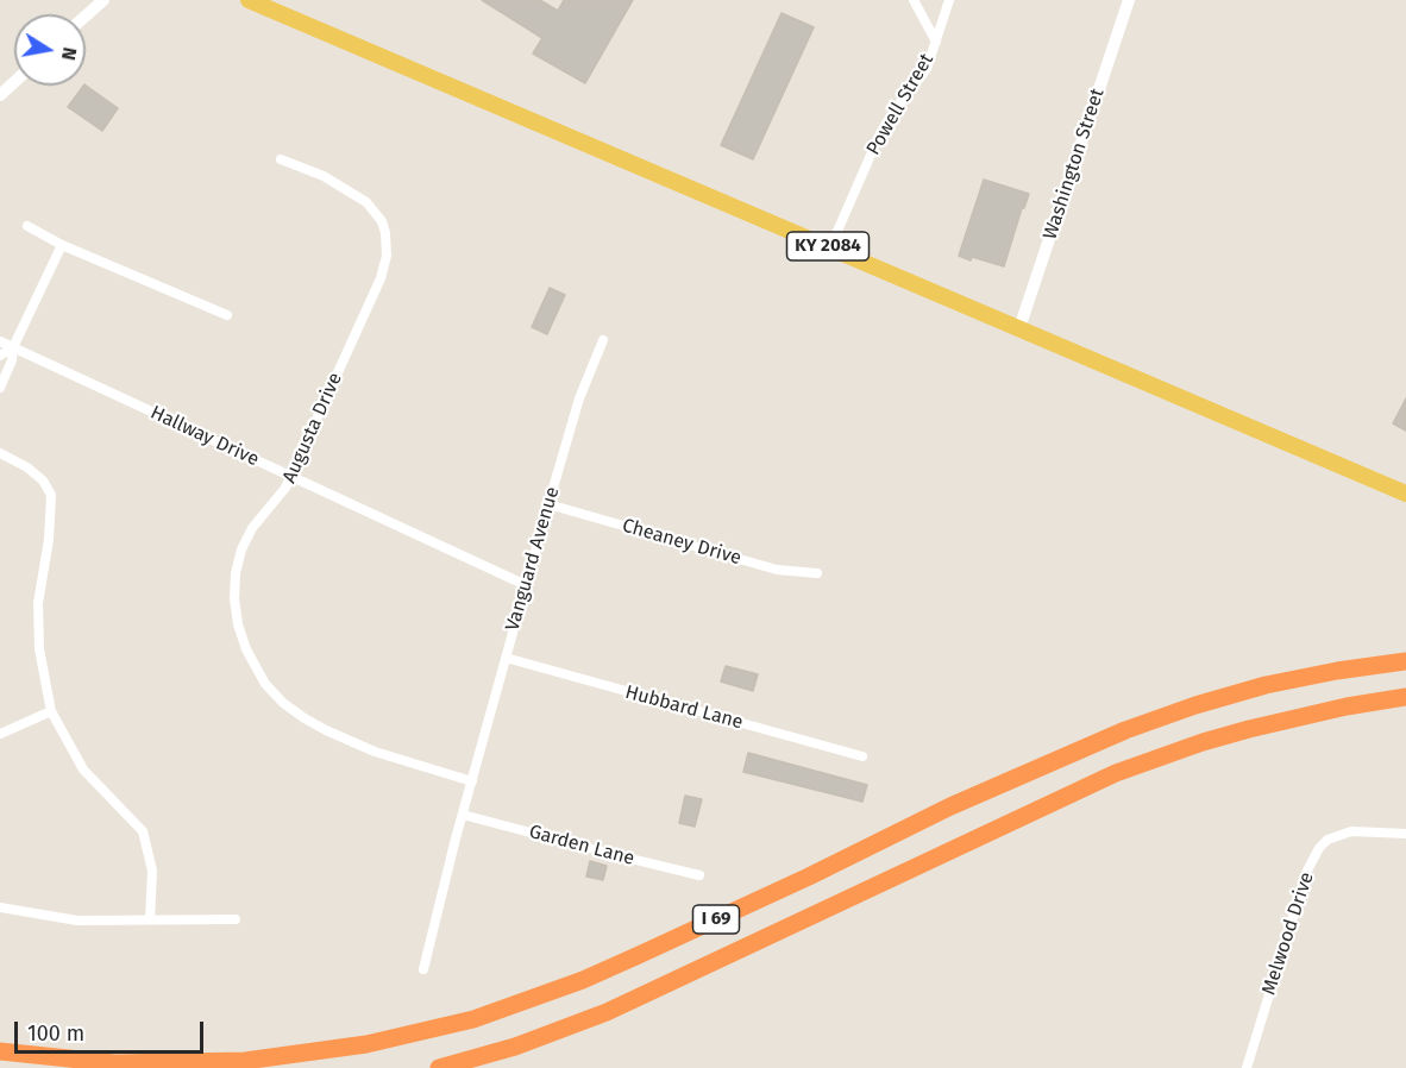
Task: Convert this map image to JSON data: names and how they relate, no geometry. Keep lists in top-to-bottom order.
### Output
{
  "streets": {
    "highway": ["I 69"],
    "main road": ["KY 2084"],
    "street": [
      "Powell Street",
      "Washington Street",
      "Augusta Drive",
      "Hallway Drive",
      "Cheaney Drive",
      "Vanguard Avenue",
      "Hubbard Lane",
      "Garden Lane",
      "Melwood Drive"
    ]
  },
  "crossings": [
    ["Powell Street", "KY 2084"],
    ["Washington Street", "KY 2084"],
    ["Augusta Drive", "Hallway Drive"],
    ["Augusta Drive", "Vanguard Avenue"],
    ["Hallway Drive", "Vanguard Avenue"],
    ["Cheaney Drive", "Vanguard Avenue"],
    ["Vanguard Avenue", "Hubbard Lane"],
    ["Vanguard Avenue", "Garden Lane"]
  ],
  "scale_bar": "100 m",
  "north": "right"
}
